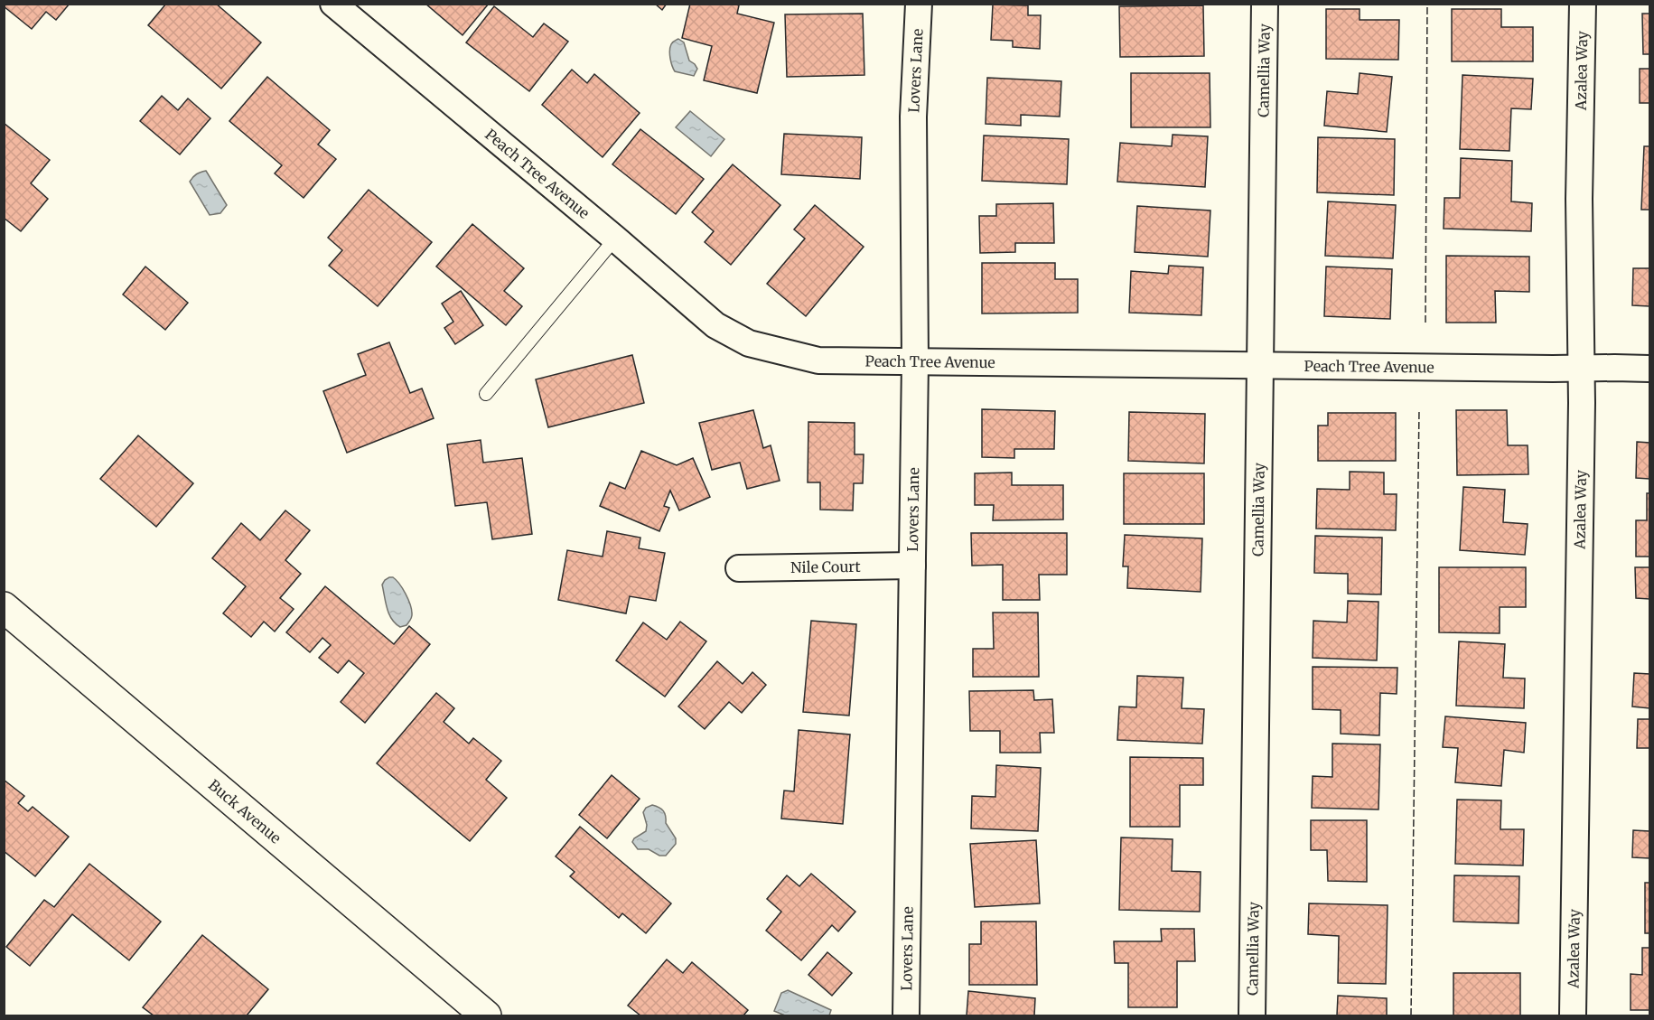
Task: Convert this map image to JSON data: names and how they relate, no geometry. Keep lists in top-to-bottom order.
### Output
{
  "streets": {
    "street": [
      "Lovers Lane",
      "Camellia Way",
      "Azalea Way",
      "Peach Tree Avenue",
      "Nile Court",
      "Buck Avenue"
    ]
  },
  "crossings": [
    ["Lovers Lane", "Peach Tree Avenue"],
    ["Lovers Lane", "Nile Court"],
    ["Camellia Way", "Peach Tree Avenue"],
    ["Azalea Way", "Peach Tree Avenue"]
  ]
}
